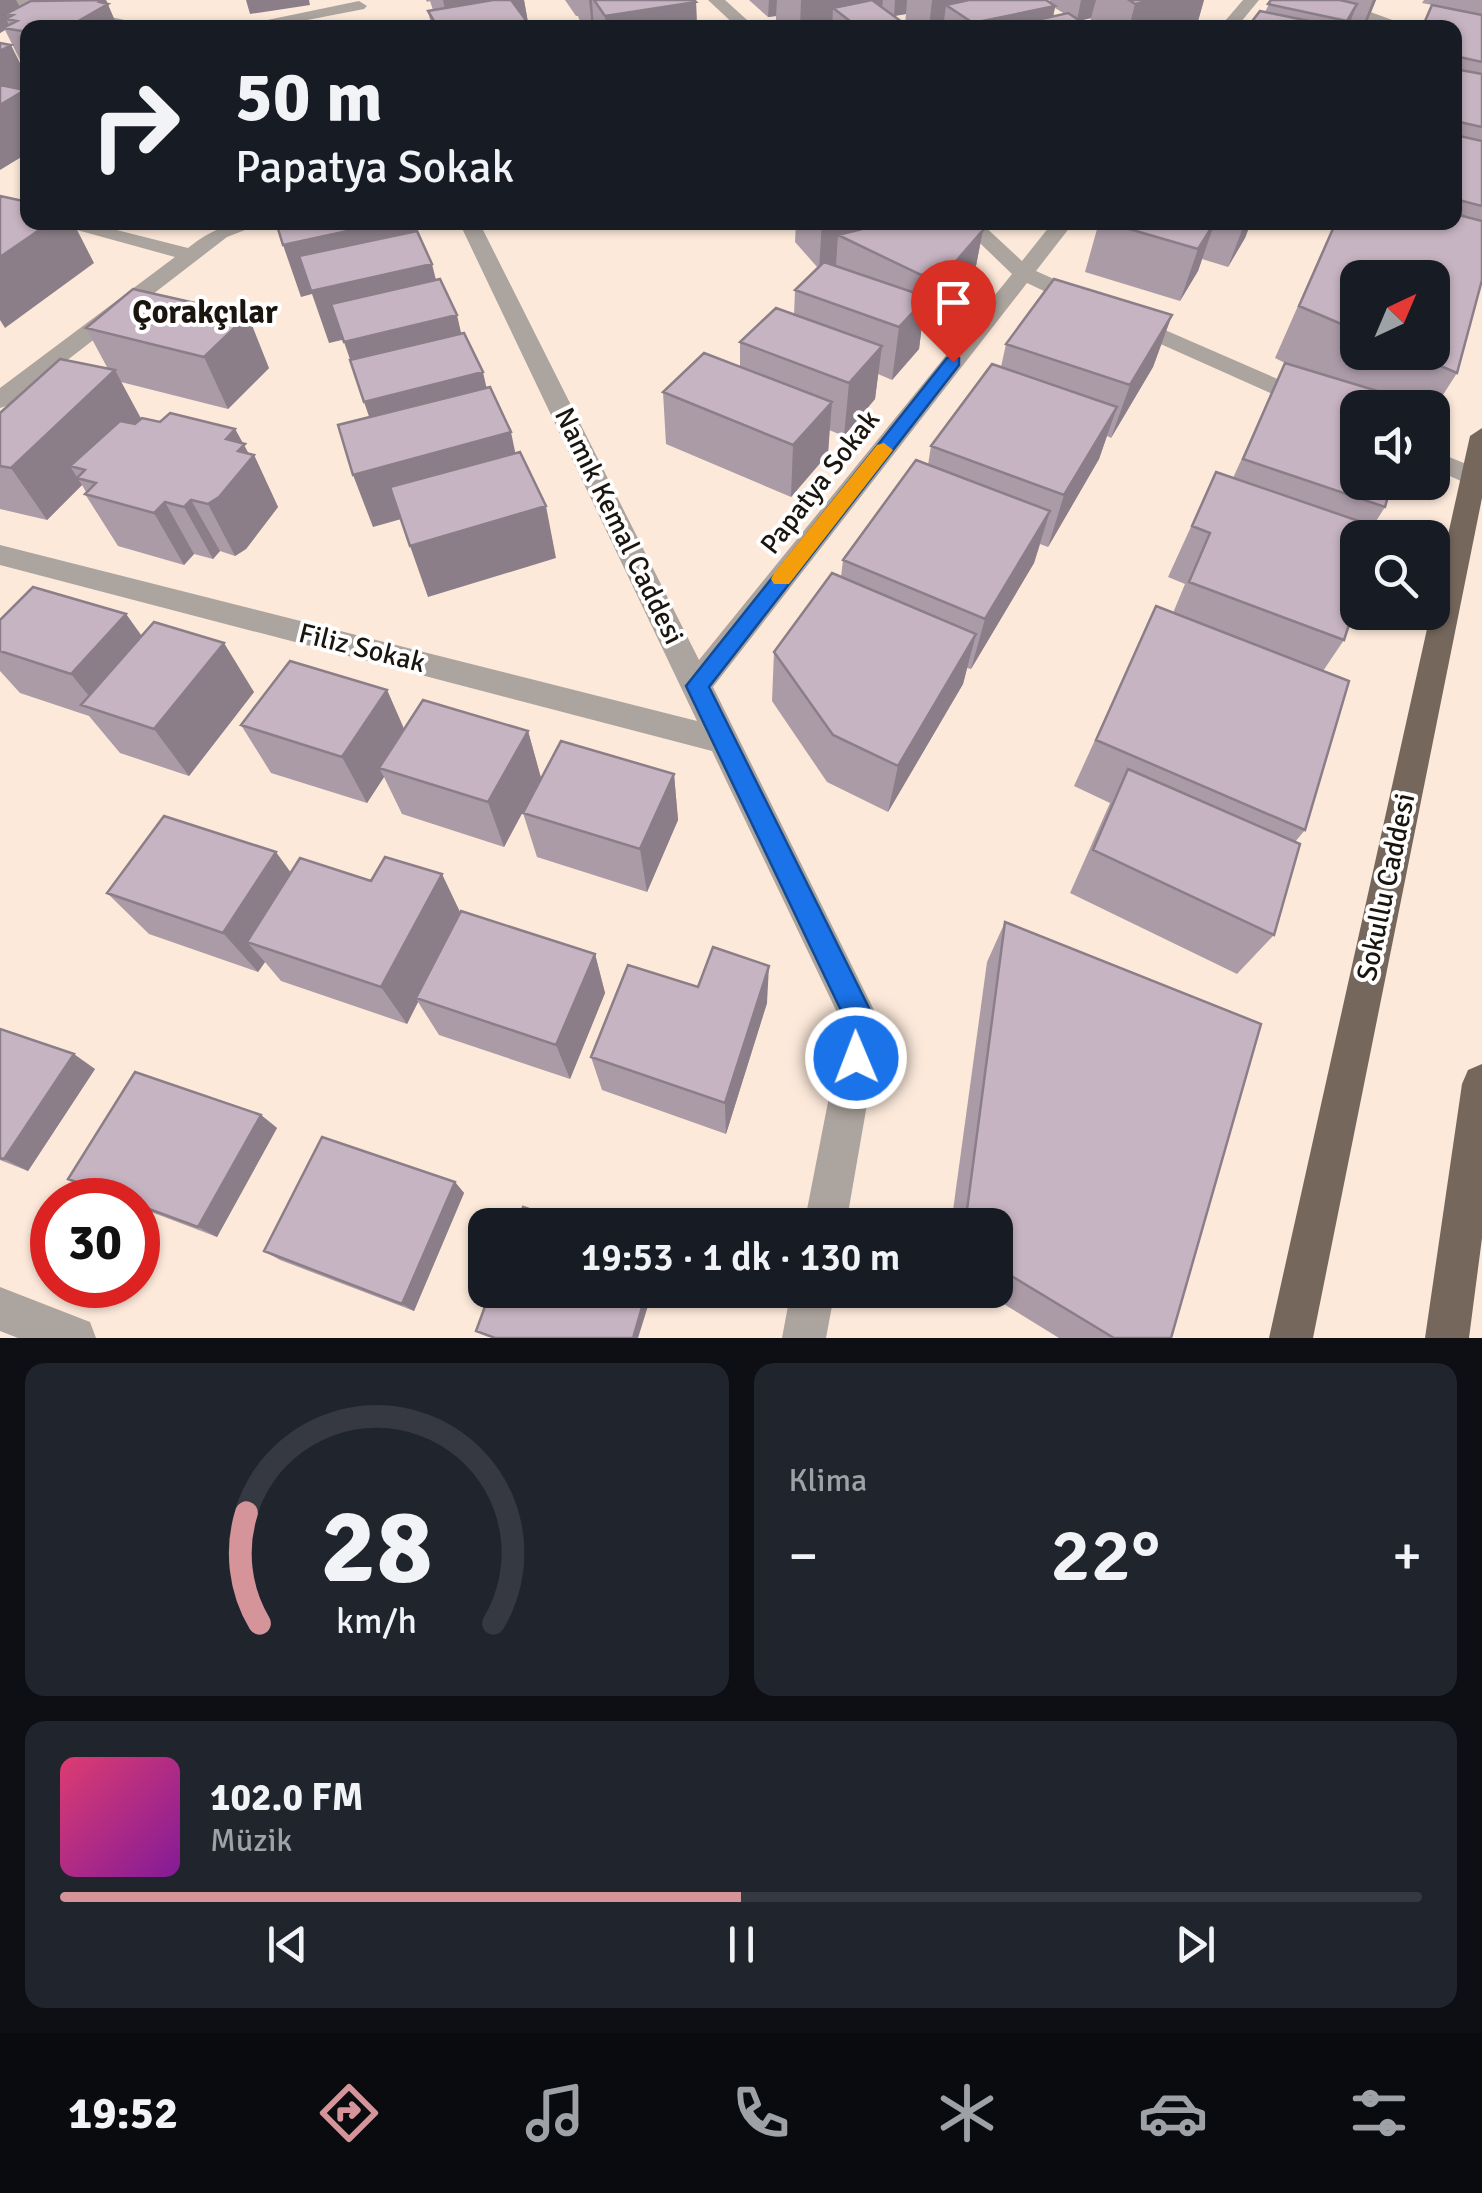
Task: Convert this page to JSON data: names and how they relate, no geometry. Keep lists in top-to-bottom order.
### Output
{
  "streets": {
    "main road": ["Sokullu Caddesi"],
    "street": ["Papatya Sokak", "Namık Kemal Caddesi", "Filiz Sokak"]
  },
  "crossings": [
    ["Papatya Sokak", "Namık Kemal Caddesi"],
    ["Namık Kemal Caddesi", "Filiz Sokak"]
  ],
  "districts": ["Çorakçılar"],
  "north": "top right",
  "page": {
    "turn": ["50 m", "Papatya Sokak"],
    "limit": "30",
    "trip": "19:53 · 1 dk · 130 m",
    "tile": "Klima",
    "heat": ["−", "22°", "+"],
    "song": ["102.0 FM", "Müzik"],
    "tabs": "19:52",
    "gauge": ["28", "km/h"]
  }
}
